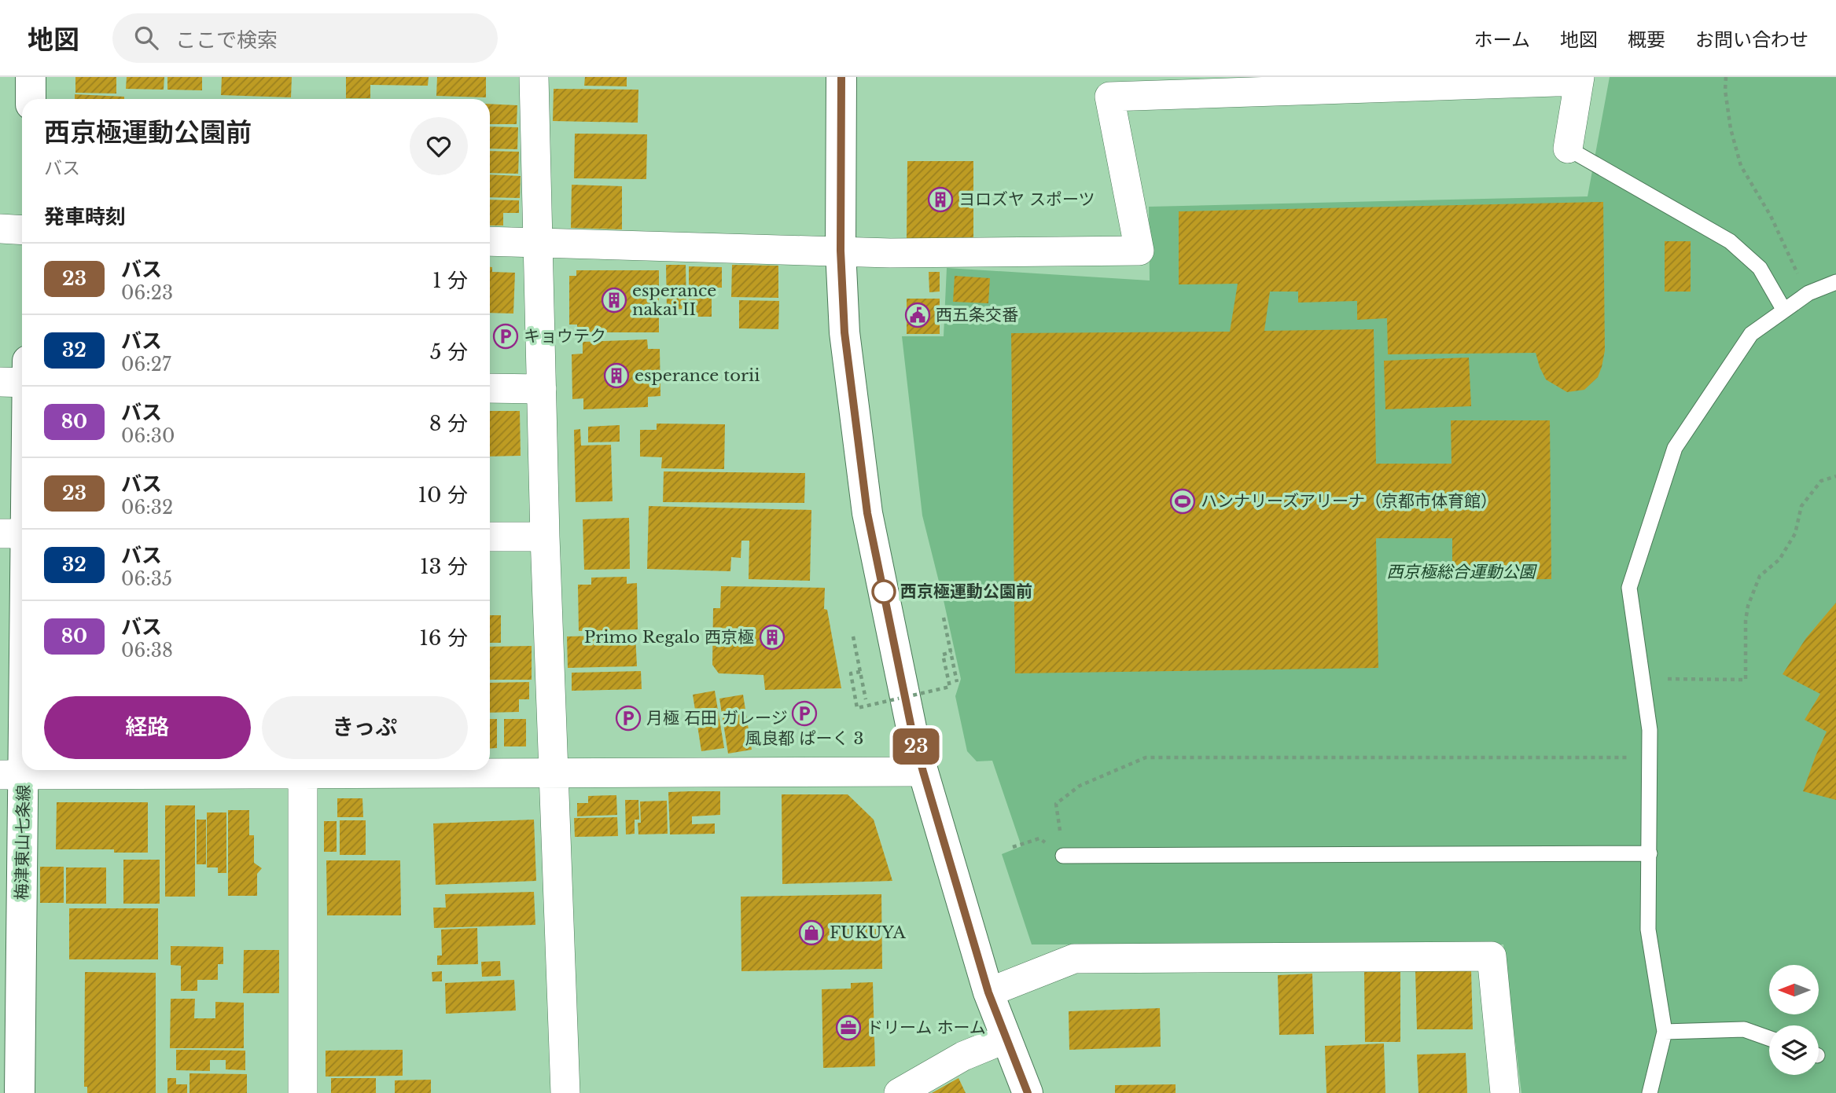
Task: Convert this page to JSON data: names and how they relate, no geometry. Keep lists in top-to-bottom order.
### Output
{
  "streets": {
    "main road": ["梅津東山七条線"]
  },
  "parks": ["西京極総合運動公園"],
  "places": {
    "building": [
      "ヨロズヤ スポーツ",
      "esperance nakai II",
      "esperance torii",
      "Primo Regalo 西京極"
    ],
    "public building": ["西五条交番"],
    "parking": ["キョウテク", "風良都 ぱーく 3", "月極 石田 ガレージ"],
    "sports": ["ハンナリーズアリーナ（京都市体育館）"],
    "other": ["西京極運動公園前"],
    "shop": ["FUKUYA"],
    "office": ["ドリーム ホーム"]
  },
  "lines": ["bus line 23"],
  "north": "left",
  "page": {
    "header": "地図",
    "search": "ここで検索",
    "nav": [
      "ホーム",
      "地図",
      "概要",
      "お問い合わせ"
    ],
    "on_map": "23",
    "heading": [
      ["西京極運動公園前", "バス"],
      "発車時刻"
    ],
    "list": [
      {
        "mark": "23",
        "name": "バス",
        "note": "06:23",
        "value": "1 分"
      },
      {
        "mark": "32",
        "name": "バス",
        "note": "06:27",
        "value": "5 分"
      },
      {
        "mark": "80",
        "name": "バス",
        "note": "06:30",
        "value": "8 分"
      },
      {
        "mark": "23",
        "name": "バス",
        "note": "06:32",
        "value": "10 分"
      },
      {
        "mark": "32",
        "name": "バス",
        "note": "06:35",
        "value": "13 分"
      },
      {
        "mark": "80",
        "name": "バス",
        "note": "06:38",
        "value": "16 分"
      }
    ],
    "buttons": ["経路", "きっぷ"]
  }
}
